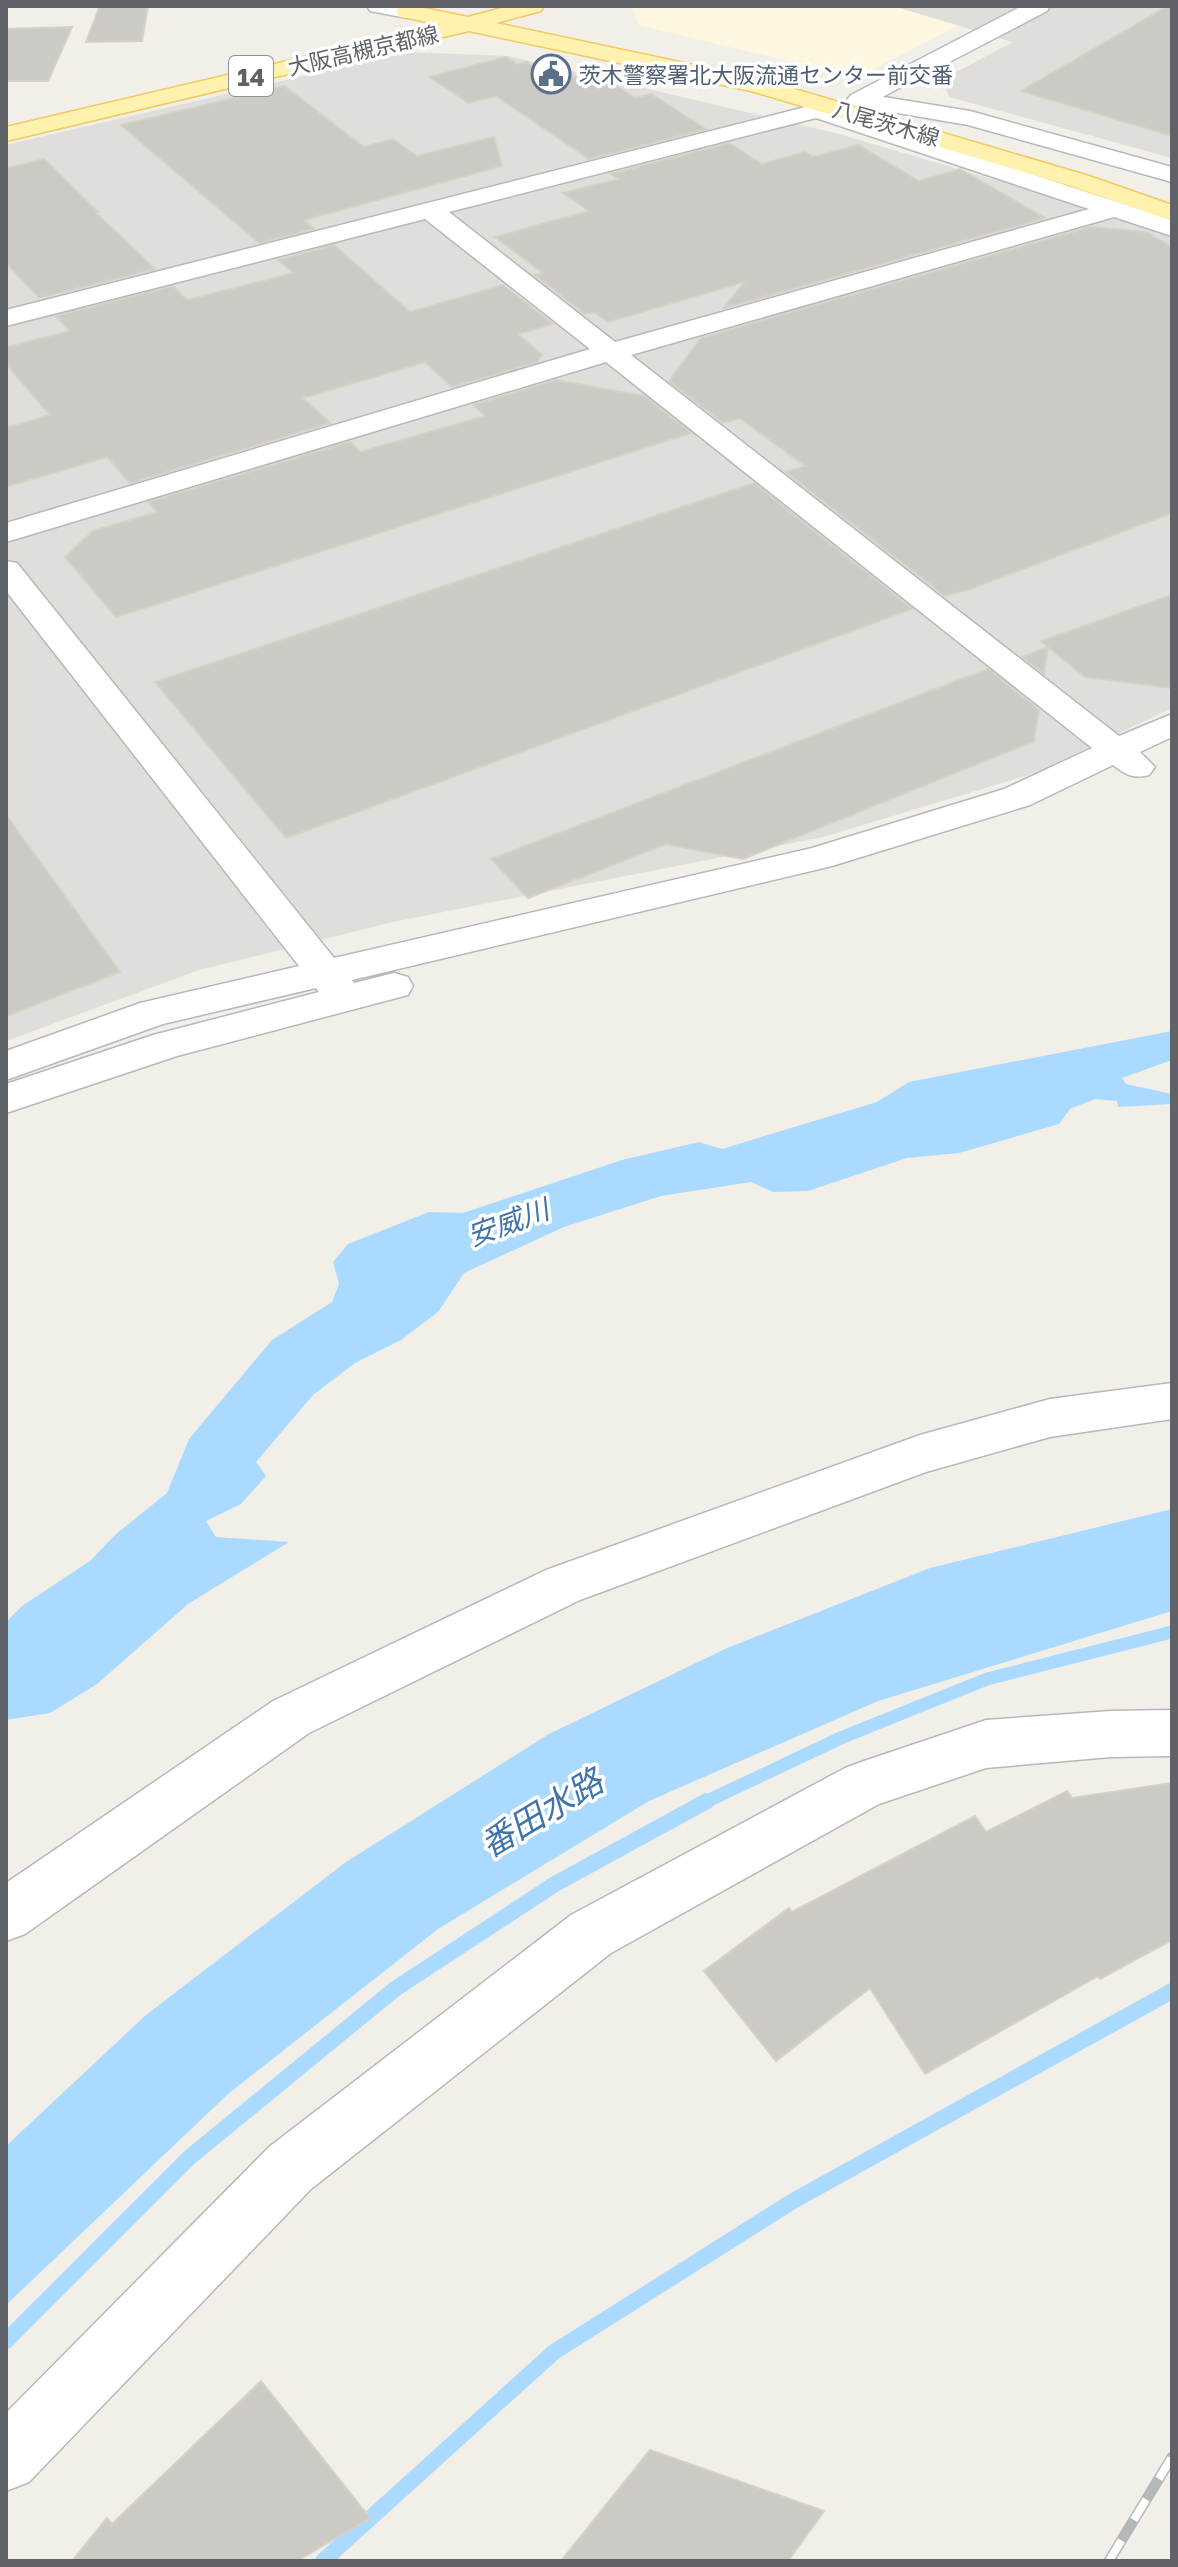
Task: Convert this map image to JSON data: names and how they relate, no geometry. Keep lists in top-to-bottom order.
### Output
{
  "streets": {
    "main road": ["大阪高槻京都線", "14", "八尾茨木線"]
  },
  "crossings": [
    ["大阪高槻京都線", "八尾茨木線"]
  ],
  "water": ["安威川", "番田水路"],
  "places": {
    "public building": ["茨木警察署北大阪流通センター前交番"]
  }
}
